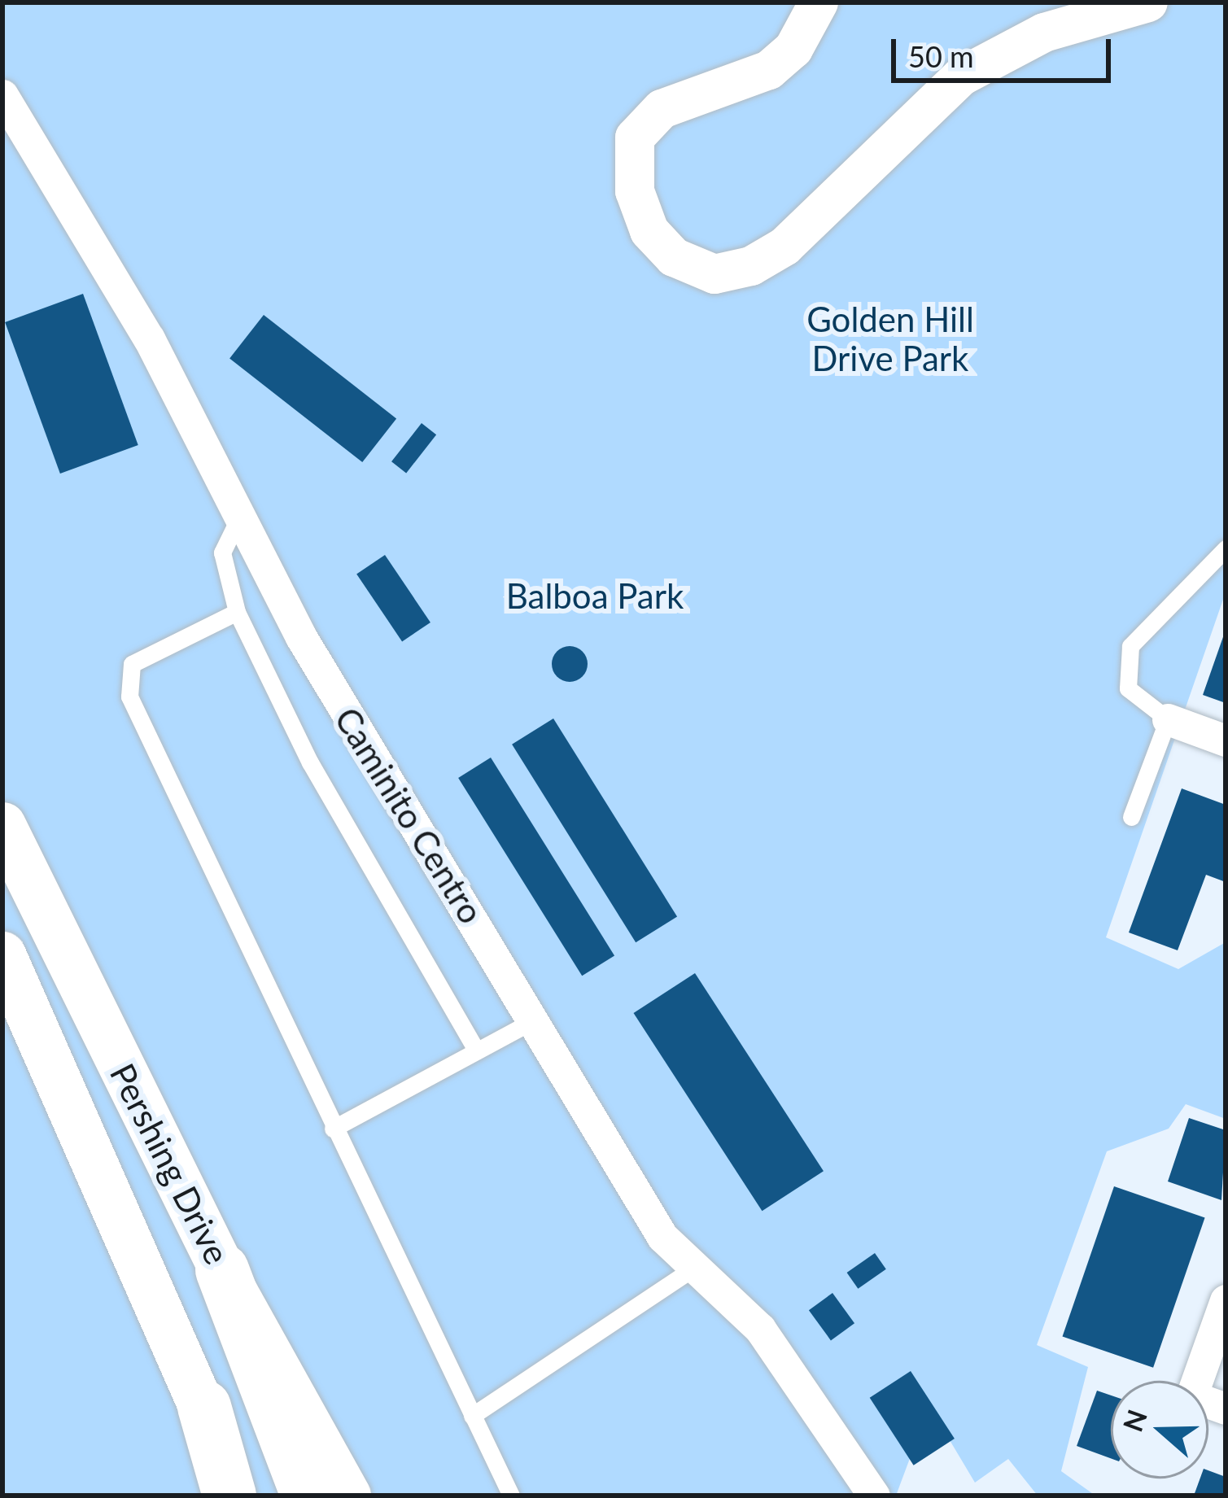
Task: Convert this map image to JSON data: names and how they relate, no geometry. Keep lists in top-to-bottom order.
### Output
{
  "streets": {
    "main road": ["Pershing Drive"],
    "street": ["Caminito Centro"]
  },
  "parks": ["Golden Hill Drive Park", "Balboa Park"],
  "scale_bar": "50 m",
  "north": "left"
}
